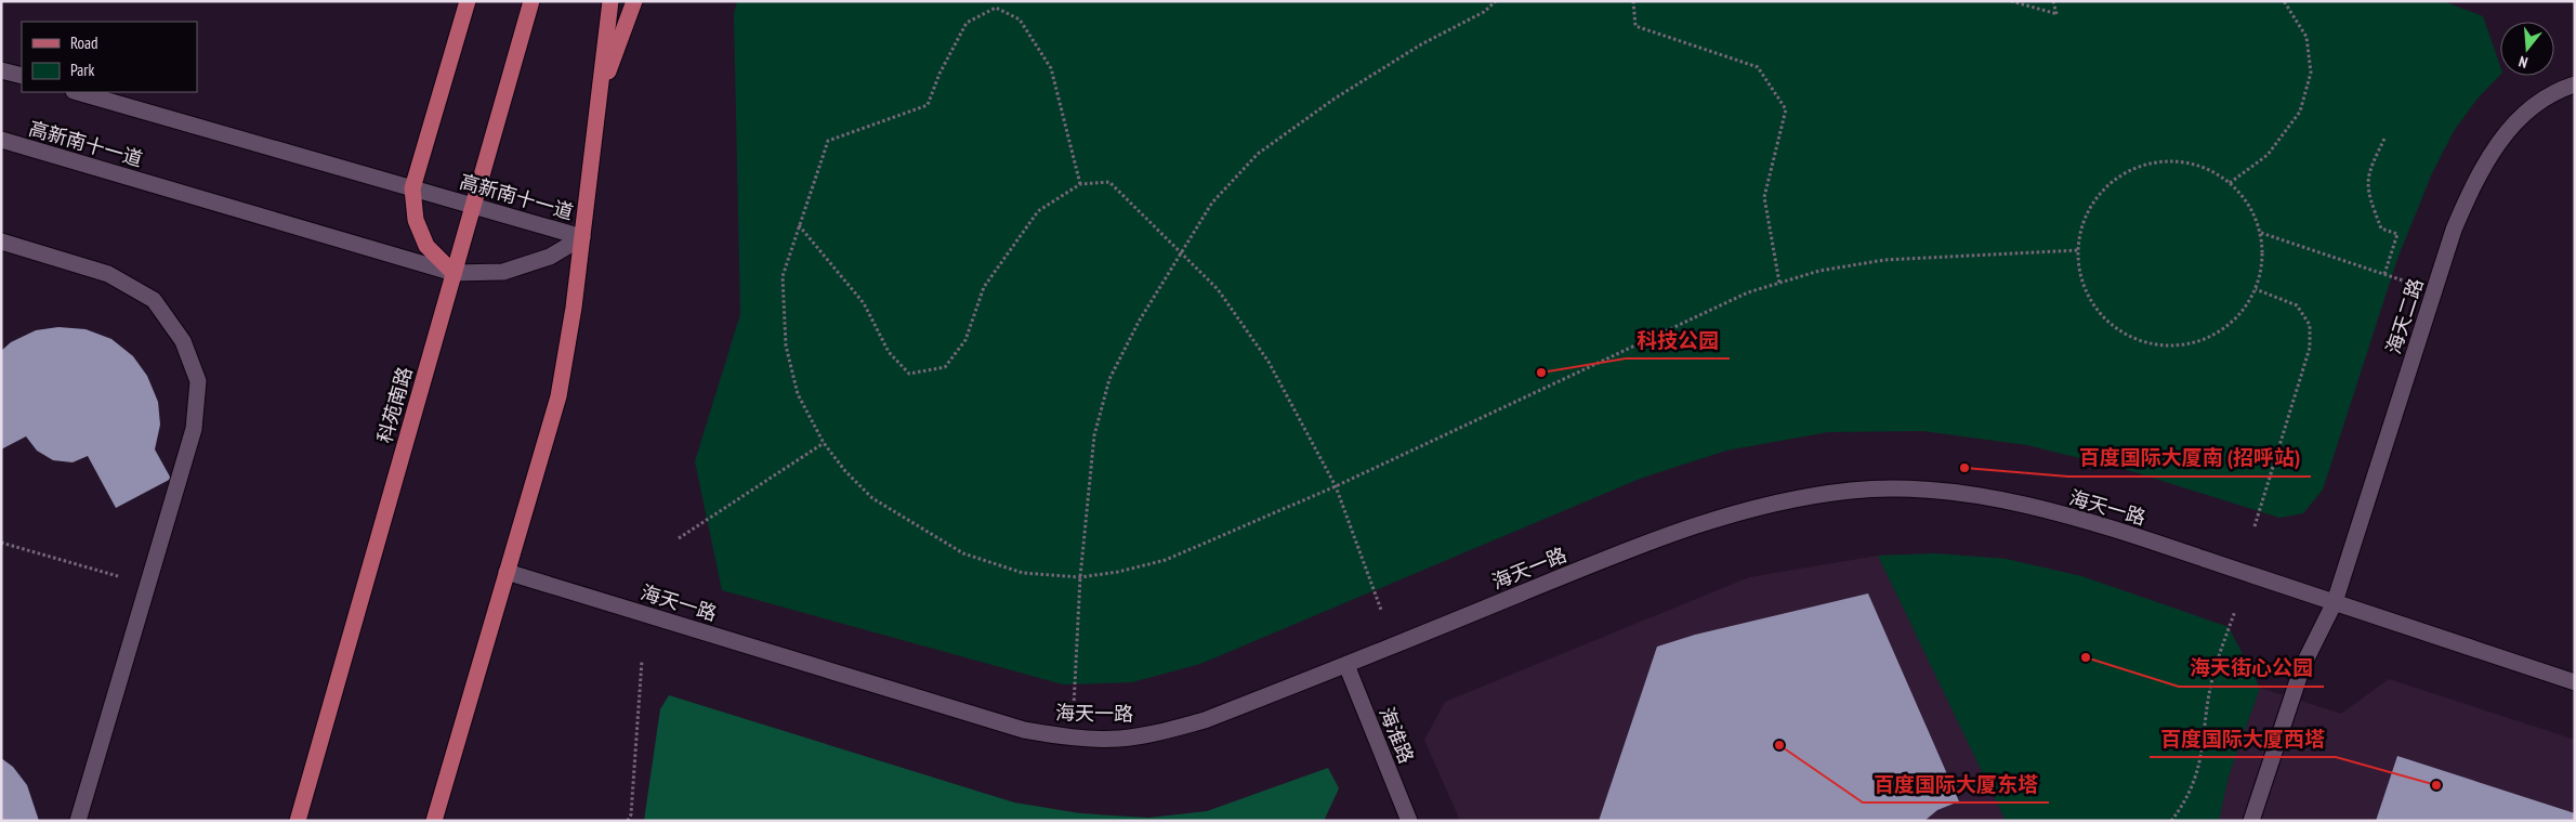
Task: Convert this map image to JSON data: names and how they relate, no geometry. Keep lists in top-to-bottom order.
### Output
{
  "streets": {
    "main road": ["科苑南路"],
    "street": [
      "高新南十一道",
      "海天二路",
      "海天一路",
      "海淮路"
    ]
  },
  "crossings": [
    ["高新南十一道", "科苑南路"],
    ["海天二路", "海天一路"],
    ["海天一路", "海淮路"]
  ],
  "places": [
    "科技公园",
    "百度国际大厦南 (招呼站)",
    "海天街心公园",
    "百度国际大厦东塔",
    "百度国际大厦西塔"
  ],
  "legend": ["Road", "Park"],
  "north": "bottom"
}
